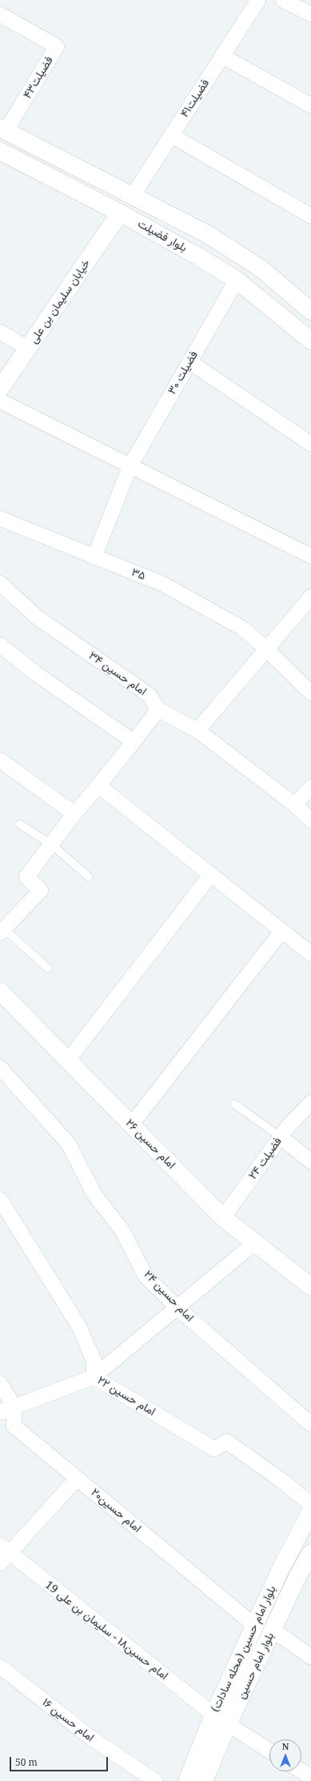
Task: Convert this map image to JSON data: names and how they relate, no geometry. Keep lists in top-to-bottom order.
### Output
{
  "streets": {
    "street": [
      "فضیلت۴۳",
      "فضیلت۴۱",
      "بلوار فضیلت",
      "خیابان سلیمان بن علی",
      "فضیلت ۳۰",
      "۳۵",
      "امام حسین ۳۴",
      "امام حسین ۲۶",
      "فضیلت ۲۴",
      "امام حسین ۲۴",
      "امام حسین ۲۲",
      "امام حسین۲۰",
      "امام حسین۱۸ - سلیمان بن علی 19",
      "بلوار امام حسین (محله سادات)",
      "بلوار امام حسین",
      "امام حسین ۱۶"
    ]
  },
  "crossings": [
    ["فضیلت۴۳", "بلوار فضیلت"],
    ["فضیلت۴۱", "بلوار فضیلت"],
    ["بلوار فضیلت", "خیابان سلیمان بن علی"],
    ["بلوار فضیلت", "فضیلت ۳۰"],
    ["فضیلت ۳۰", "۳۵"],
    ["امام حسین ۲۶", "فضیلت ۲۴"],
    ["امام حسین ۲۲", "بلوار امام حسین (محله سادات)"],
    ["امام حسین۲۰", "بلوار امام حسین (محله سادات)"],
    ["امام حسین۱۸ - سلیمان بن علی 19", "بلوار امام حسین (محله سادات)"]
  ],
  "scale_bar": "50 m",
  "north": "top"
}
